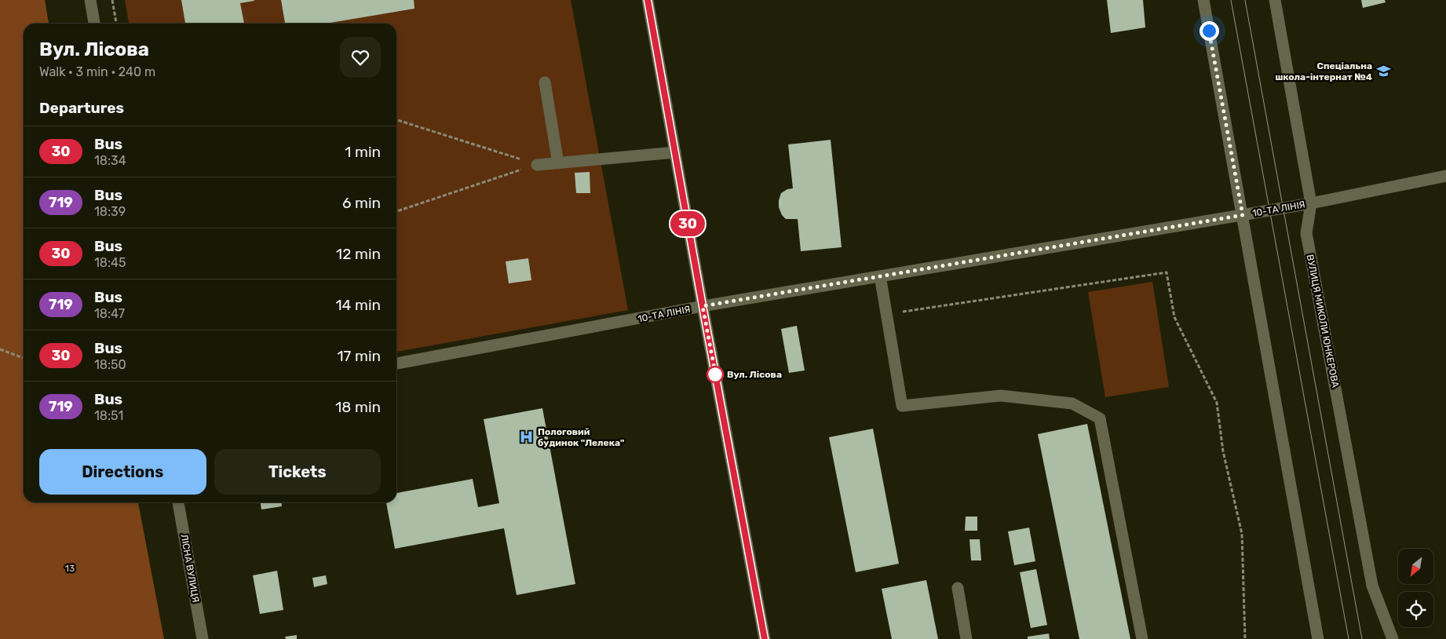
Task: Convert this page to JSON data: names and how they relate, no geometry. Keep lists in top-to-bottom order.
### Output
{
  "streets": {
    "street": ["10-ТА ЛІНІЯ", "ВУЛИЦЯ МИКОЛИ ЮНКЕРОВА", "ЛІСНА ВУЛИЦЯ"]
  },
  "crossings": [
    ["10-ТА ЛІНІЯ", "ВУЛИЦЯ МИКОЛИ ЮНКЕРОВА"]
  ],
  "parks": ["13"],
  "places": {
    "school or university": ["Спеціальна школа-інтернат №4"],
    "other": ["Вул. Лісова"],
    "hospital": ["Пологовий будинок \"Лелека\""]
  },
  "lines": ["bus line 30"],
  "north": "bottom left",
  "page": {
    "on_map": "30",
    "heading": [
      ["Вул. Лісова", "Walk · 3 min · 240 m"],
      "Departures"
    ],
    "list": [
      {
        "mark": "30",
        "name": "Bus",
        "note": "18:34",
        "value": "1 min"
      },
      {
        "mark": "719",
        "name": "Bus",
        "note": "18:39",
        "value": "6 min"
      },
      {
        "mark": "30",
        "name": "Bus",
        "note": "18:45",
        "value": "12 min"
      },
      {
        "mark": "719",
        "name": "Bus",
        "note": "18:47",
        "value": "14 min"
      },
      {
        "mark": "30",
        "name": "Bus",
        "note": "18:50",
        "value": "17 min"
      },
      {
        "mark": "719",
        "name": "Bus",
        "note": "18:51",
        "value": "18 min"
      }
    ],
    "buttons": ["Directions", "Tickets"]
  }
}
